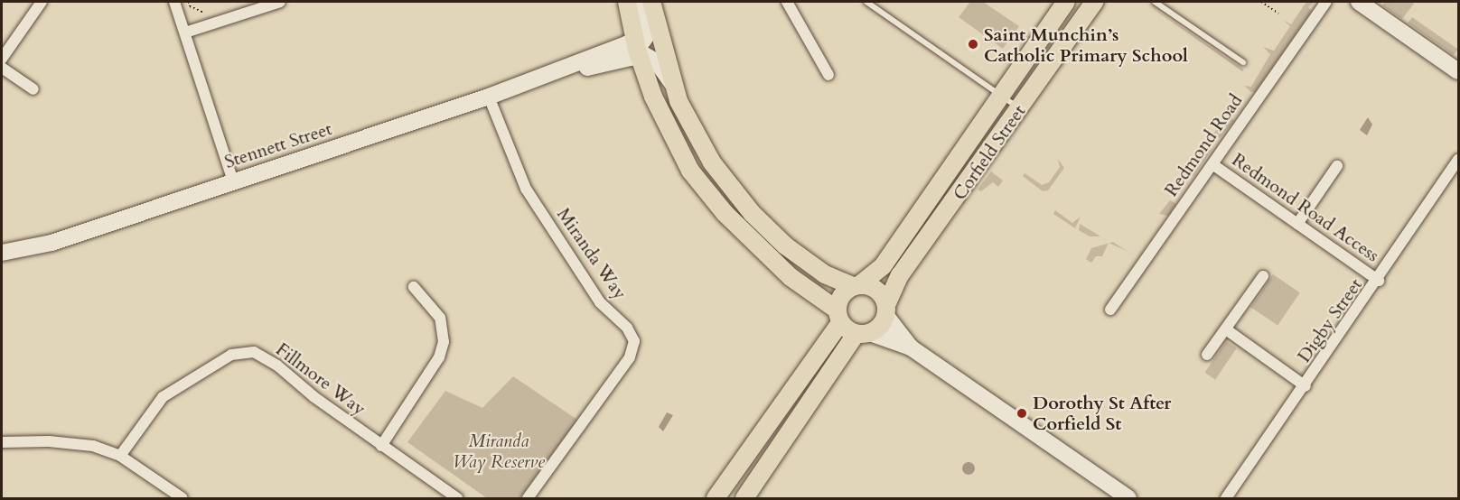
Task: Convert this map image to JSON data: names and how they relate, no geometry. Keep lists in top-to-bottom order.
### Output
{
  "streets": {
    "main road": ["Corfield Street"],
    "street": [
      "Stennett Street",
      "Redmond Road",
      "Redmond Road Access",
      "Miranda Way",
      "Digby Street",
      "Fillmore Way"
    ]
  },
  "crossings": [
    ["Stennett Street", "Miranda Way"],
    ["Redmond Road", "Redmond Road Access"],
    ["Redmond Road Access", "Digby Street"]
  ],
  "parks": ["Miranda Way Reserve"],
  "places": ["Saint Munchin’s Catholic Primary School", "Dorothy St After Corfield St"]
}
